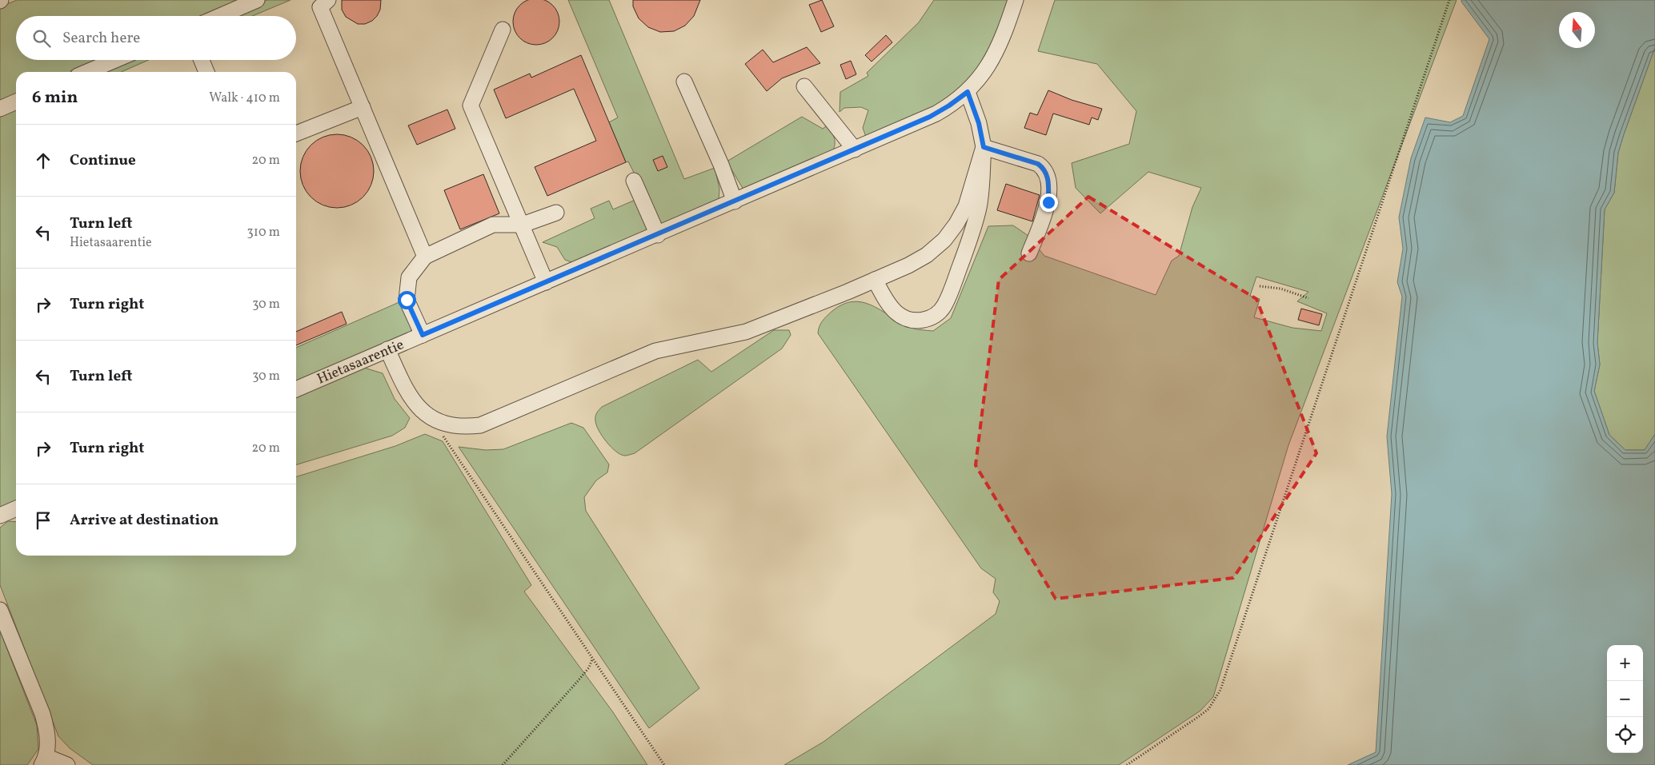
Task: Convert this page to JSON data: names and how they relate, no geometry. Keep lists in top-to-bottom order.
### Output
{
  "streets": {
    "street": ["Hietasaarentie"]
  },
  "north": "top",
  "page": {
    "search": "Search here",
    "heading": ["6 min", "Walk · 410 m"],
    "list": [
      ["Continue", "20 m"],
      ["Turn left", "Hietasaarentie", "310 m"],
      ["Turn right", "30 m"],
      ["Turn left", "30 m"],
      ["Turn right", "20 m"],
      "Arrive at destination"
    ],
    "map_buttons": ["+", "−"]
  }
}
